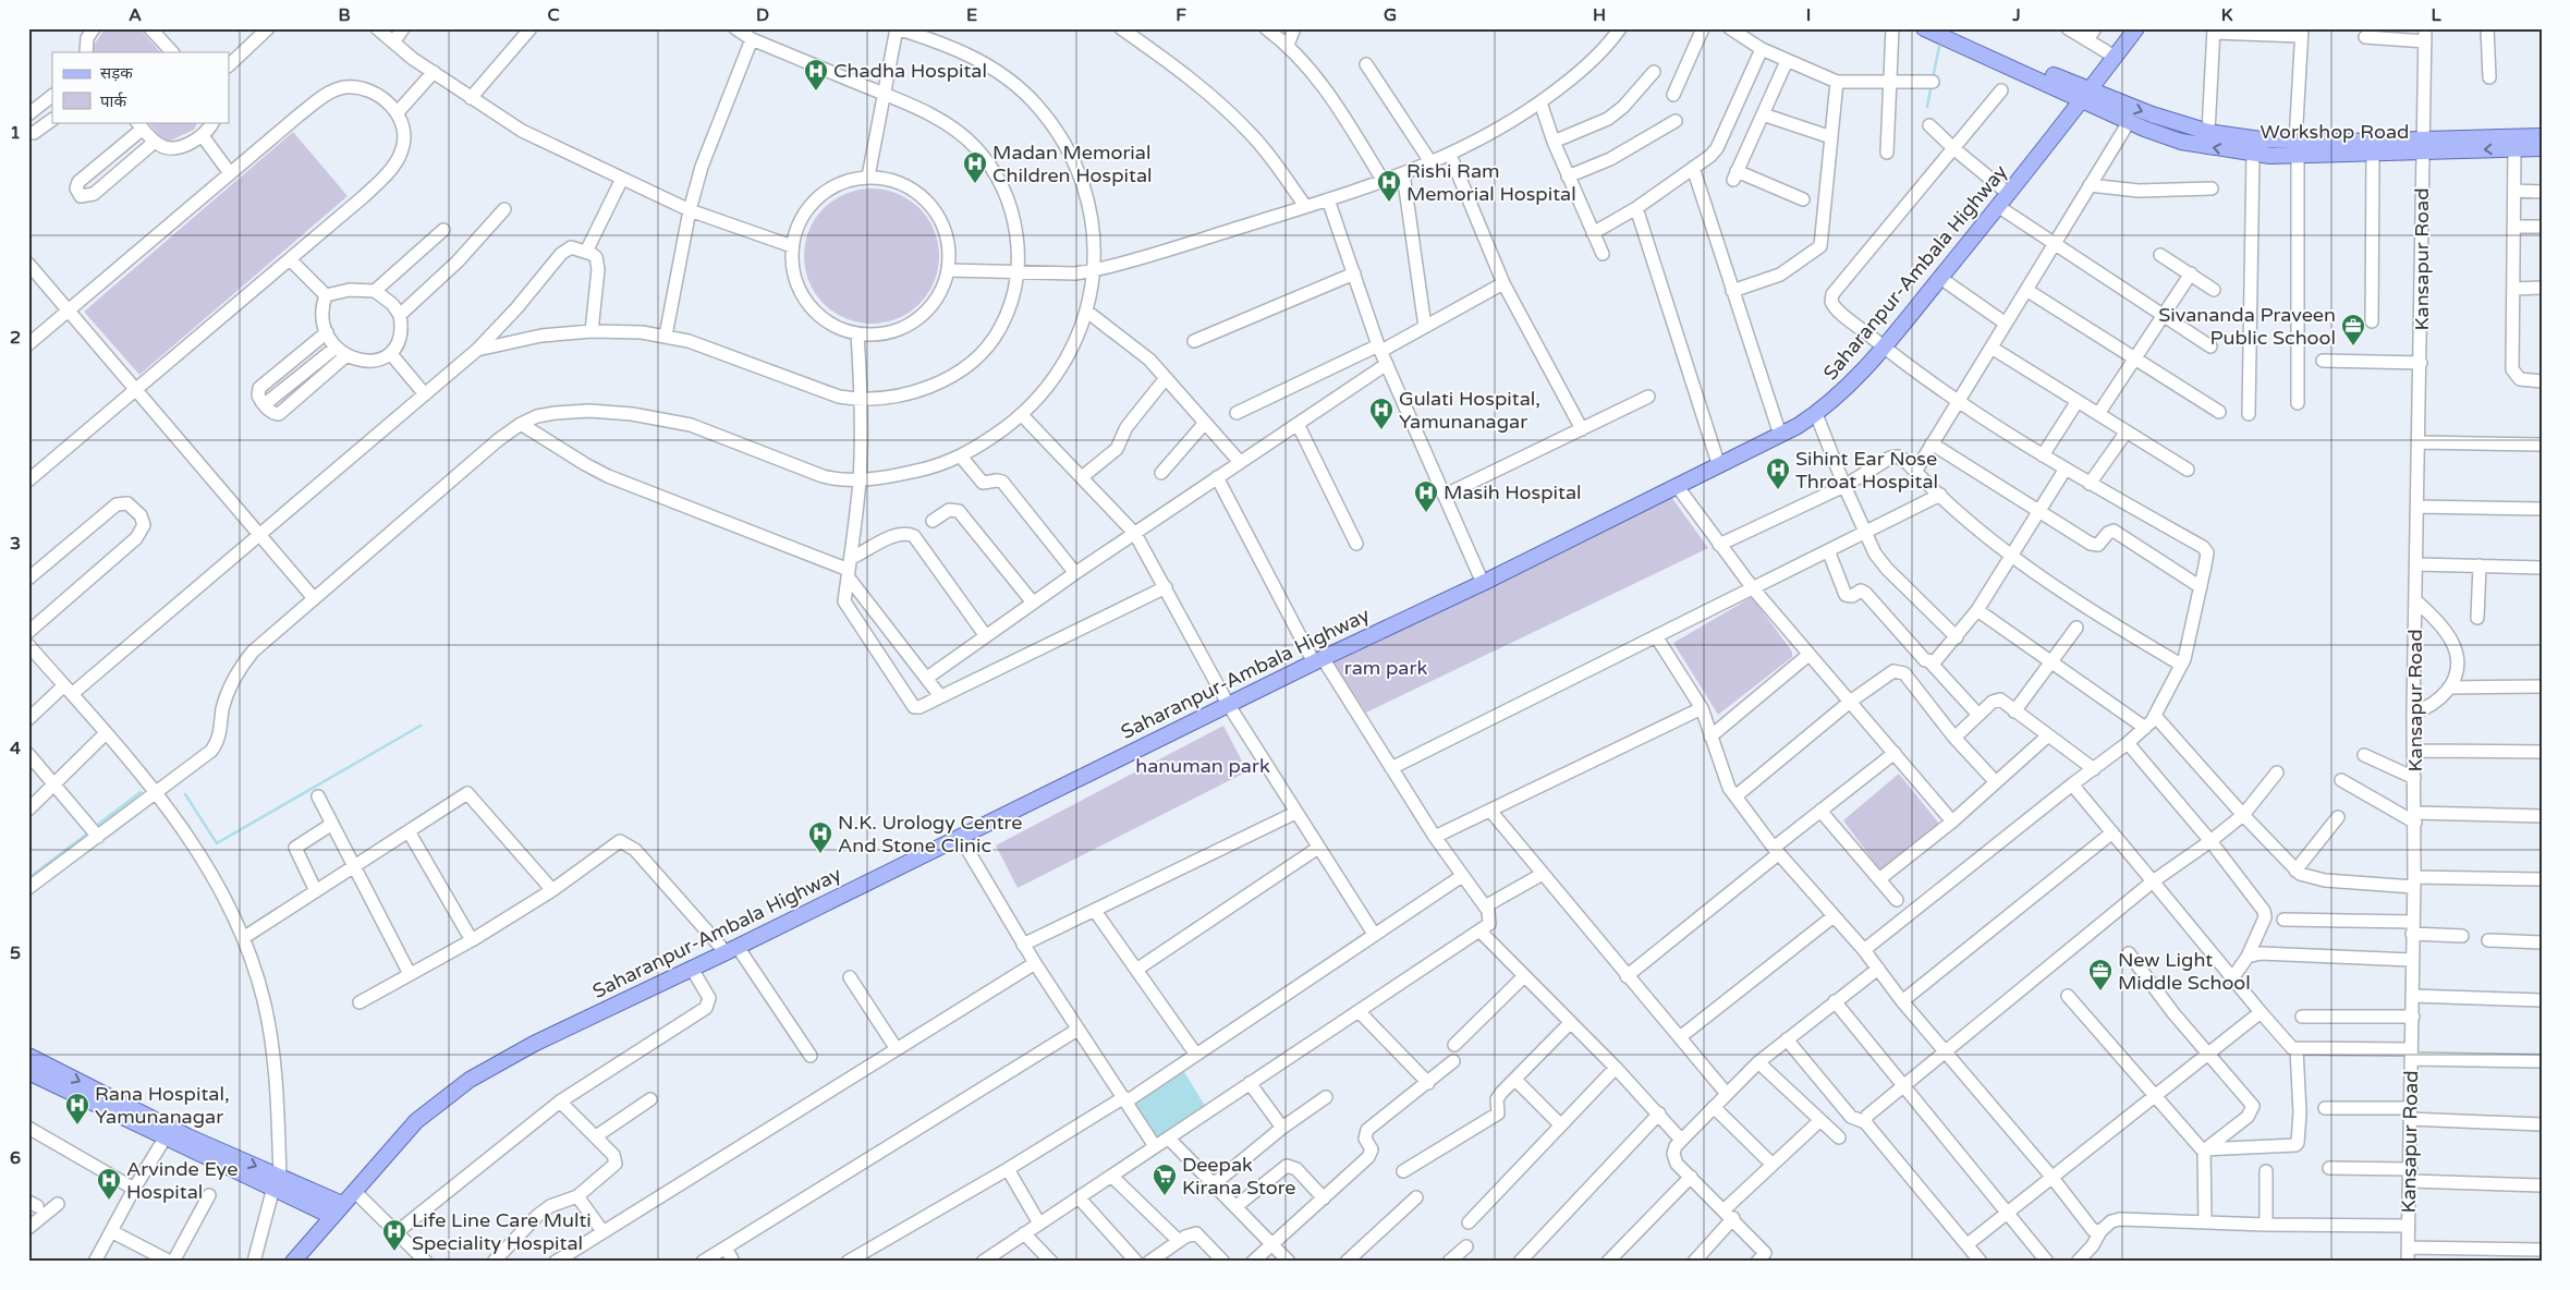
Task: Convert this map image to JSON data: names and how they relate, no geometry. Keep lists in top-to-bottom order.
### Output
{
  "streets": {
    "main road": ["Workshop Road", "Saharanpur-Ambala Highway"],
    "street": ["Kansapur Road"]
  },
  "crossings": [
    ["Workshop Road", "Kansapur Road"],
    ["Workshop Road", "Saharanpur-Ambala Highway"]
  ],
  "parks": ["ram park", "hanuman park"],
  "places": {
    "hospital": [
      "Chadha Hospital",
      "Madan Memorial Children Hospital",
      "Rishi Ram Memorial Hospital",
      "Gulati Hospital, Yamunanagar",
      "Sihint Ear Nose Throat Hospital",
      "Masih Hospital",
      "N.K. Urology Centre And Stone Clinic",
      "Rana Hospital, Yamunanagar",
      "Arvinde Eye Hospital",
      "Life Line Care Multi Speciality Hospital"
    ],
    "office": ["Sivananda Praveen Public School", "New Light Middle School"],
    "supermarket": ["Deepak Kirana Store"]
  },
  "legend": ["सड़क", "पार्क"],
  "grid": {
    "columns": [
      "A",
      "B",
      "C",
      "D",
      "E",
      "F",
      "G",
      "H",
      "I",
      "J",
      "K",
      "L"
    ],
    "rows": [
      "1",
      "2",
      "3",
      "4",
      "5",
      "6"
    ]
  }
}
